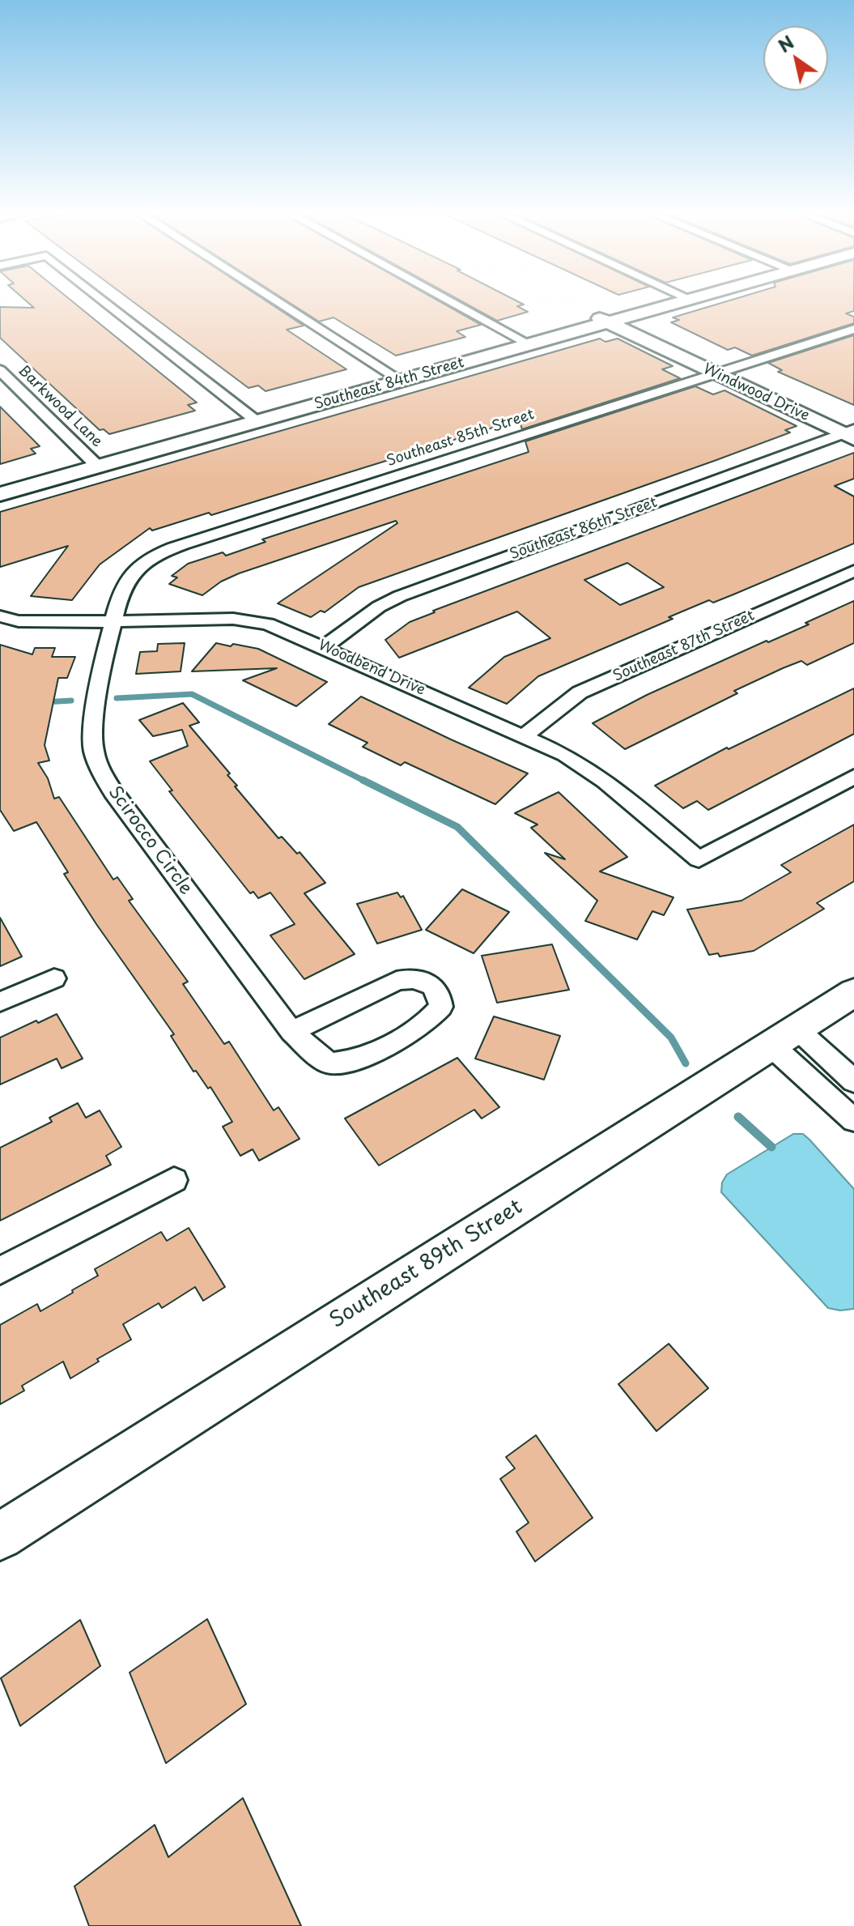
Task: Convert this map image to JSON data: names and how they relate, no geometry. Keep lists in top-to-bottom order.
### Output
{
  "streets": {
    "street": [
      "Southeast 84th Street",
      "Windwood Drive",
      "Barkwood Lane",
      "Southeast 85th Street",
      "Southeast 86th Street",
      "Southeast 87th Street",
      "Woodbend Drive",
      "Scirocco Circle",
      "Southeast 89th Street"
    ]
  },
  "crossings": [
    ["Southeast 84th Street", "Windwood Drive"],
    ["Southeast 84th Street", "Barkwood Lane"],
    ["Windwood Drive", "Southeast 85th Street"],
    ["Windwood Drive", "Southeast 86th Street"],
    ["Southeast 85th Street", "Woodbend Drive"],
    ["Southeast 85th Street", "Scirocco Circle"],
    ["Southeast 86th Street", "Woodbend Drive"],
    ["Southeast 87th Street", "Woodbend Drive"],
    ["Woodbend Drive", "Scirocco Circle"]
  ],
  "north": "top left"
}
